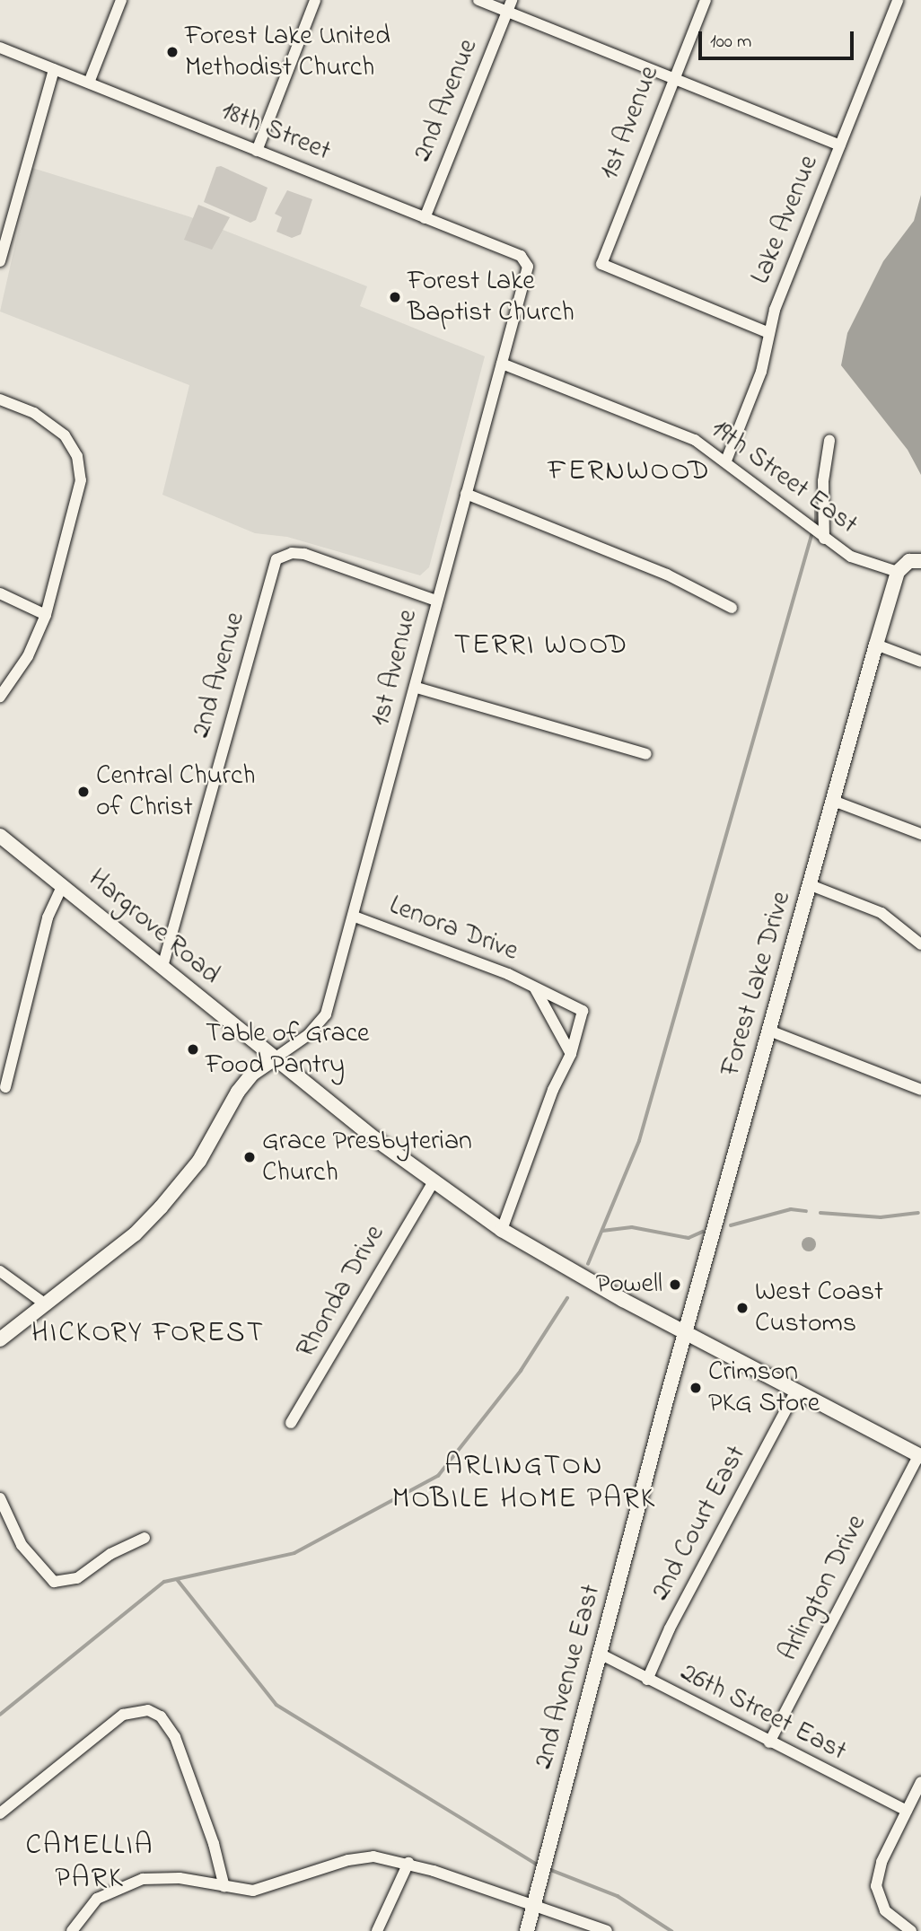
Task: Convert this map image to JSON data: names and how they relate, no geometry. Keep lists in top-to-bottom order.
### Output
{
  "streets": {
    "street": [
      "2nd Avenue",
      "1st Avenue",
      "18th Street",
      "Lake Avenue",
      "19th Street East",
      "Hargrove Road",
      "Lenora Drive",
      "Forest Lake Drive",
      "Rhonda Drive",
      "2nd Court East",
      "Arlington Drive",
      "2nd Avenue East",
      "26th Street East"
    ]
  },
  "crossings": [
    ["2nd Avenue", "1st Avenue"],
    ["2nd Avenue", "18th Street"],
    ["2nd Avenue", "Hargrove Road"],
    ["1st Avenue", "18th Street"],
    ["1st Avenue", "Lake Avenue"],
    ["1st Avenue", "19th Street East"],
    ["1st Avenue", "Hargrove Road"],
    ["1st Avenue", "Lenora Drive"],
    ["Lake Avenue", "19th Street East"],
    ["19th Street East", "Forest Lake Drive"],
    ["Hargrove Road", "Lenora Drive"],
    ["Hargrove Road", "Forest Lake Drive"],
    ["Hargrove Road", "Rhonda Drive"],
    ["Hargrove Road", "2nd Court East"],
    ["Hargrove Road", "Arlington Drive"],
    ["Forest Lake Drive", "2nd Avenue East"],
    ["2nd Court East", "26th Street East"],
    ["Arlington Drive", "26th Street East"],
    ["2nd Avenue East", "26th Street East"]
  ],
  "districts": [
    "FERNWOOD",
    "TERRI WOOD",
    "HICKORY FOREST",
    "ARLINGTON MOBILE HOME PARK",
    "CAMELLIA PARK"
  ],
  "places": [
    "Forest Lake United Methodist Church",
    "Forest Lake Baptist Church",
    "Central Church of Christ",
    "Table of Grace Food Pantry",
    "Grace Presbyterian Church",
    "Powell",
    "West Coast Customs",
    "Crimson PKG Store"
  ],
  "scale_bar": "100 m"
}
